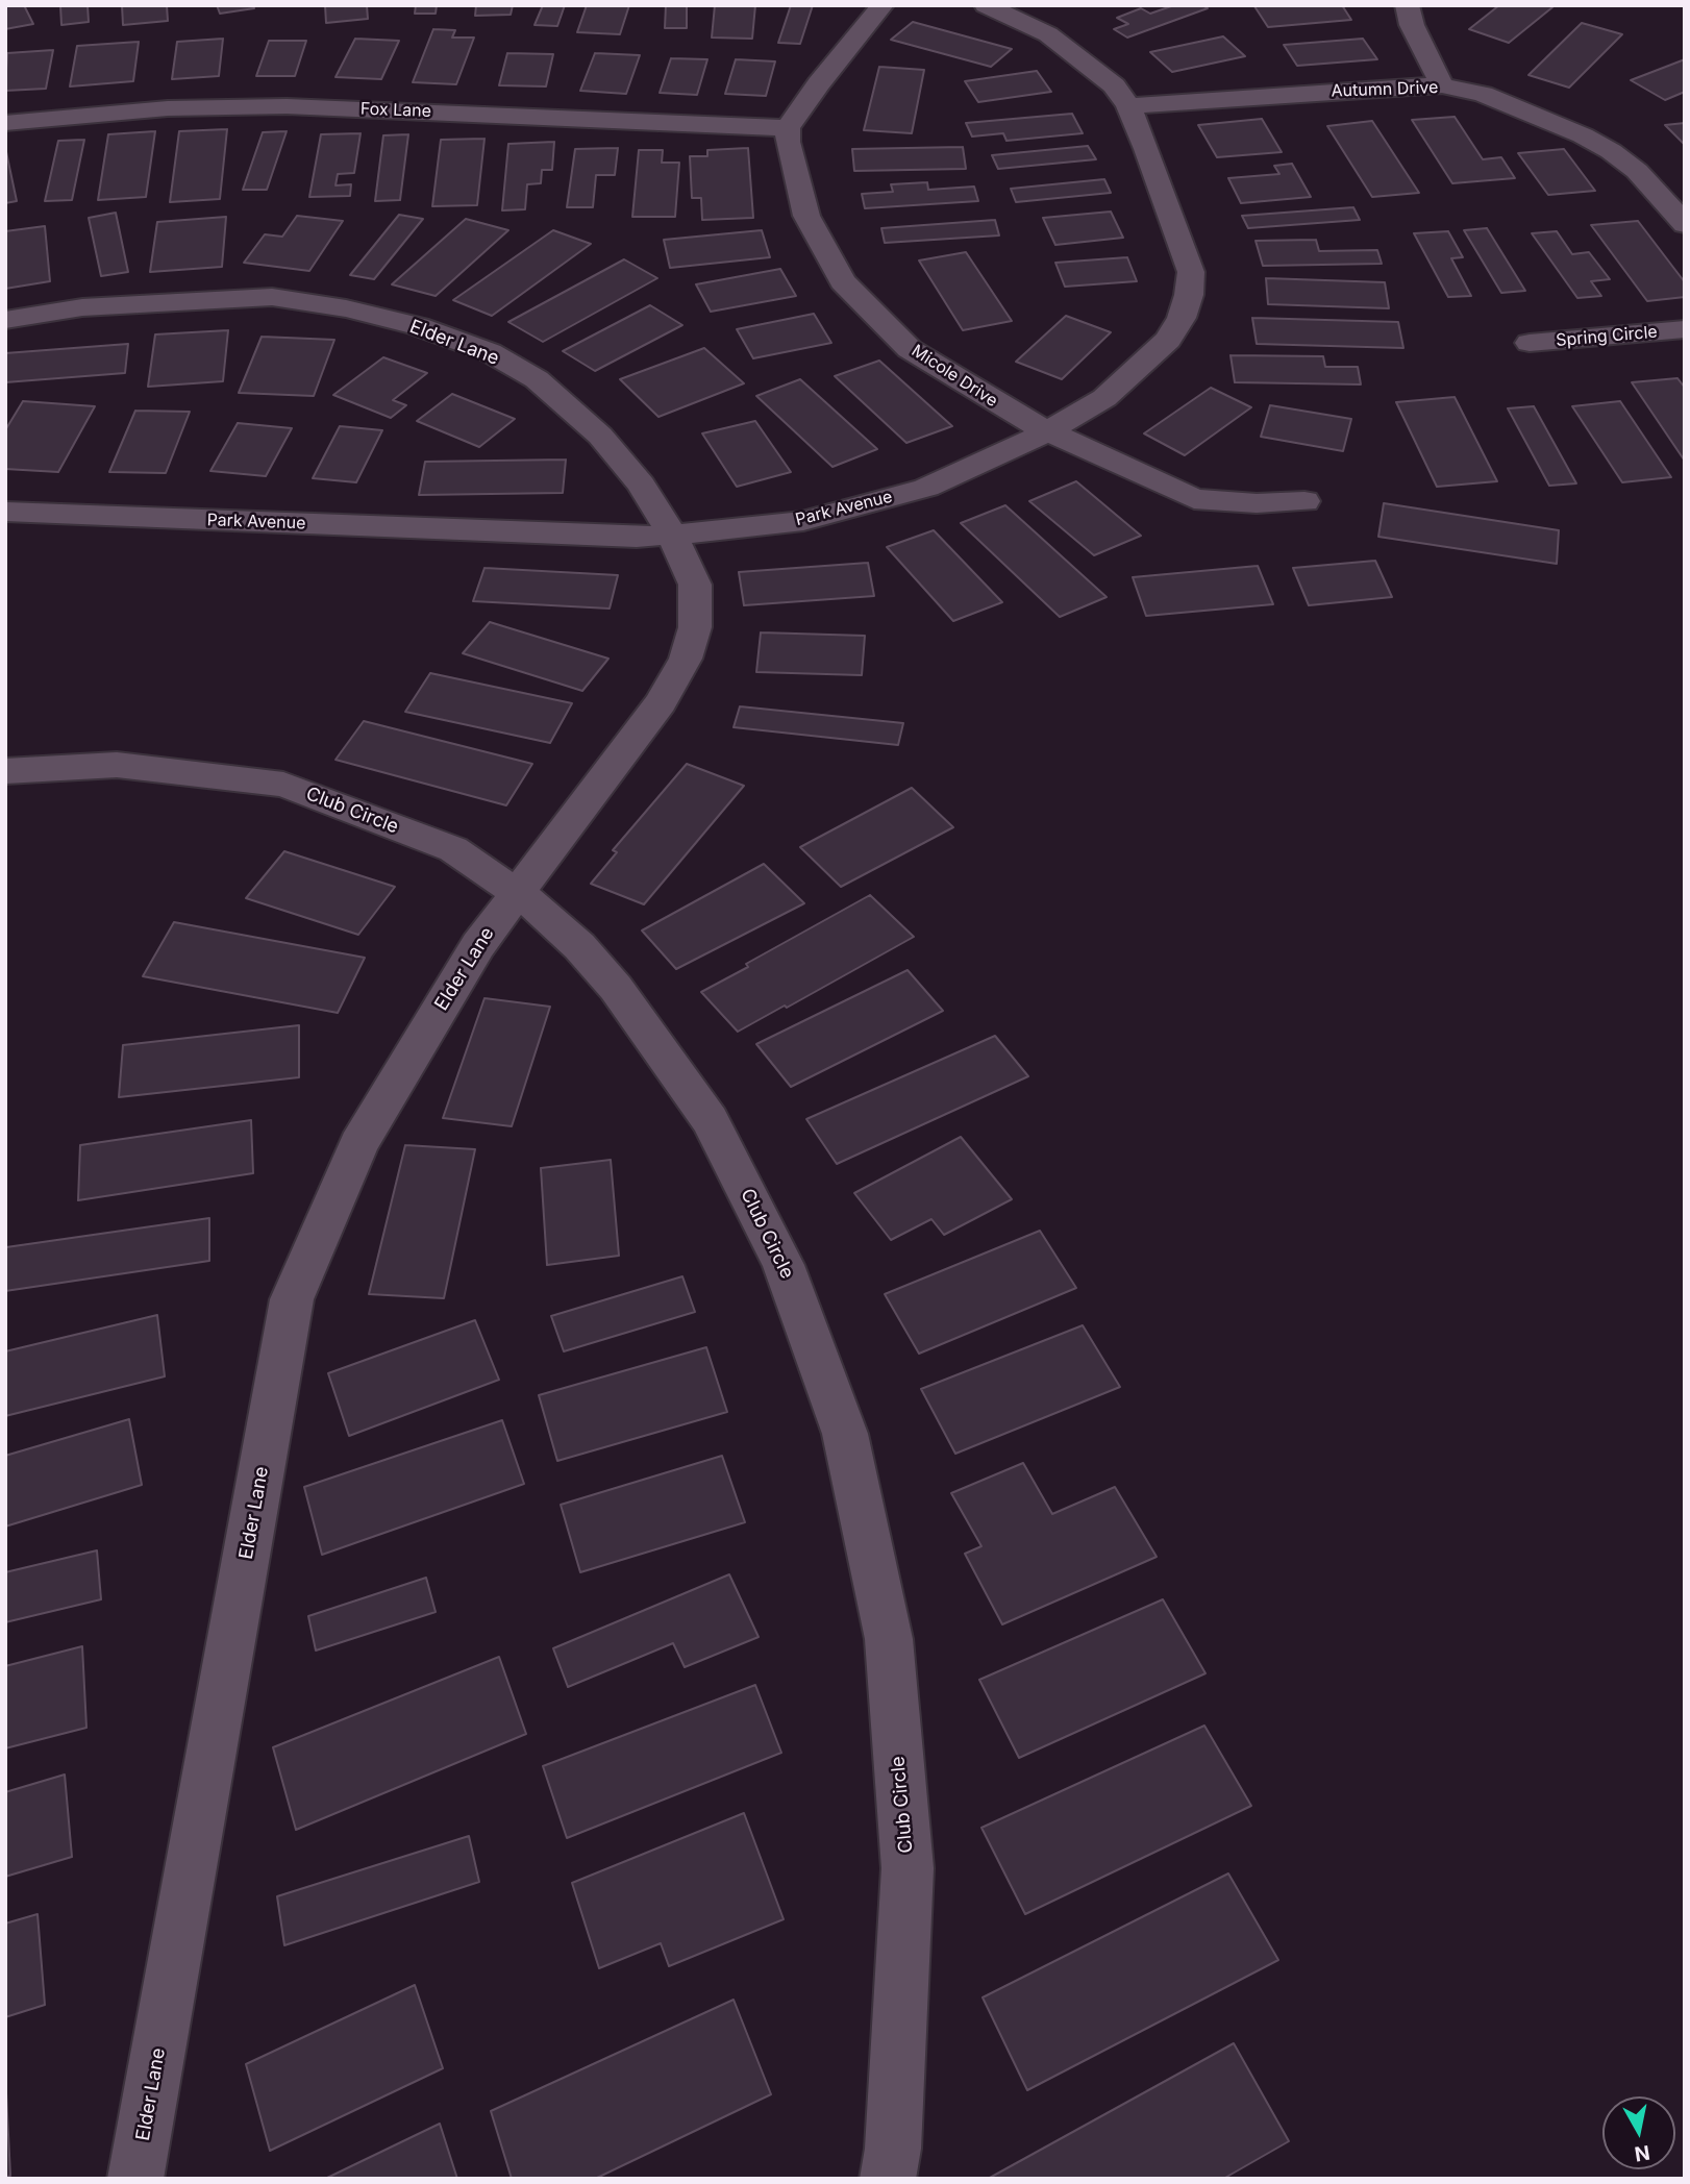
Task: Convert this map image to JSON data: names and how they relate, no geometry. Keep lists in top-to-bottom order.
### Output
{
  "streets": {
    "street": [
      "Autumn Drive",
      "Fox Lane",
      "Spring Circle",
      "Elder Lane",
      "Micole Drive",
      "Park Avenue",
      "Club Circle"
    ]
  },
  "crossings": [
    ["Autumn Drive", "Park Avenue"],
    ["Fox Lane", "Micole Drive"],
    ["Elder Lane", "Park Avenue"],
    ["Elder Lane", "Club Circle"],
    ["Micole Drive", "Park Avenue"]
  ],
  "north": "bottom"
}
